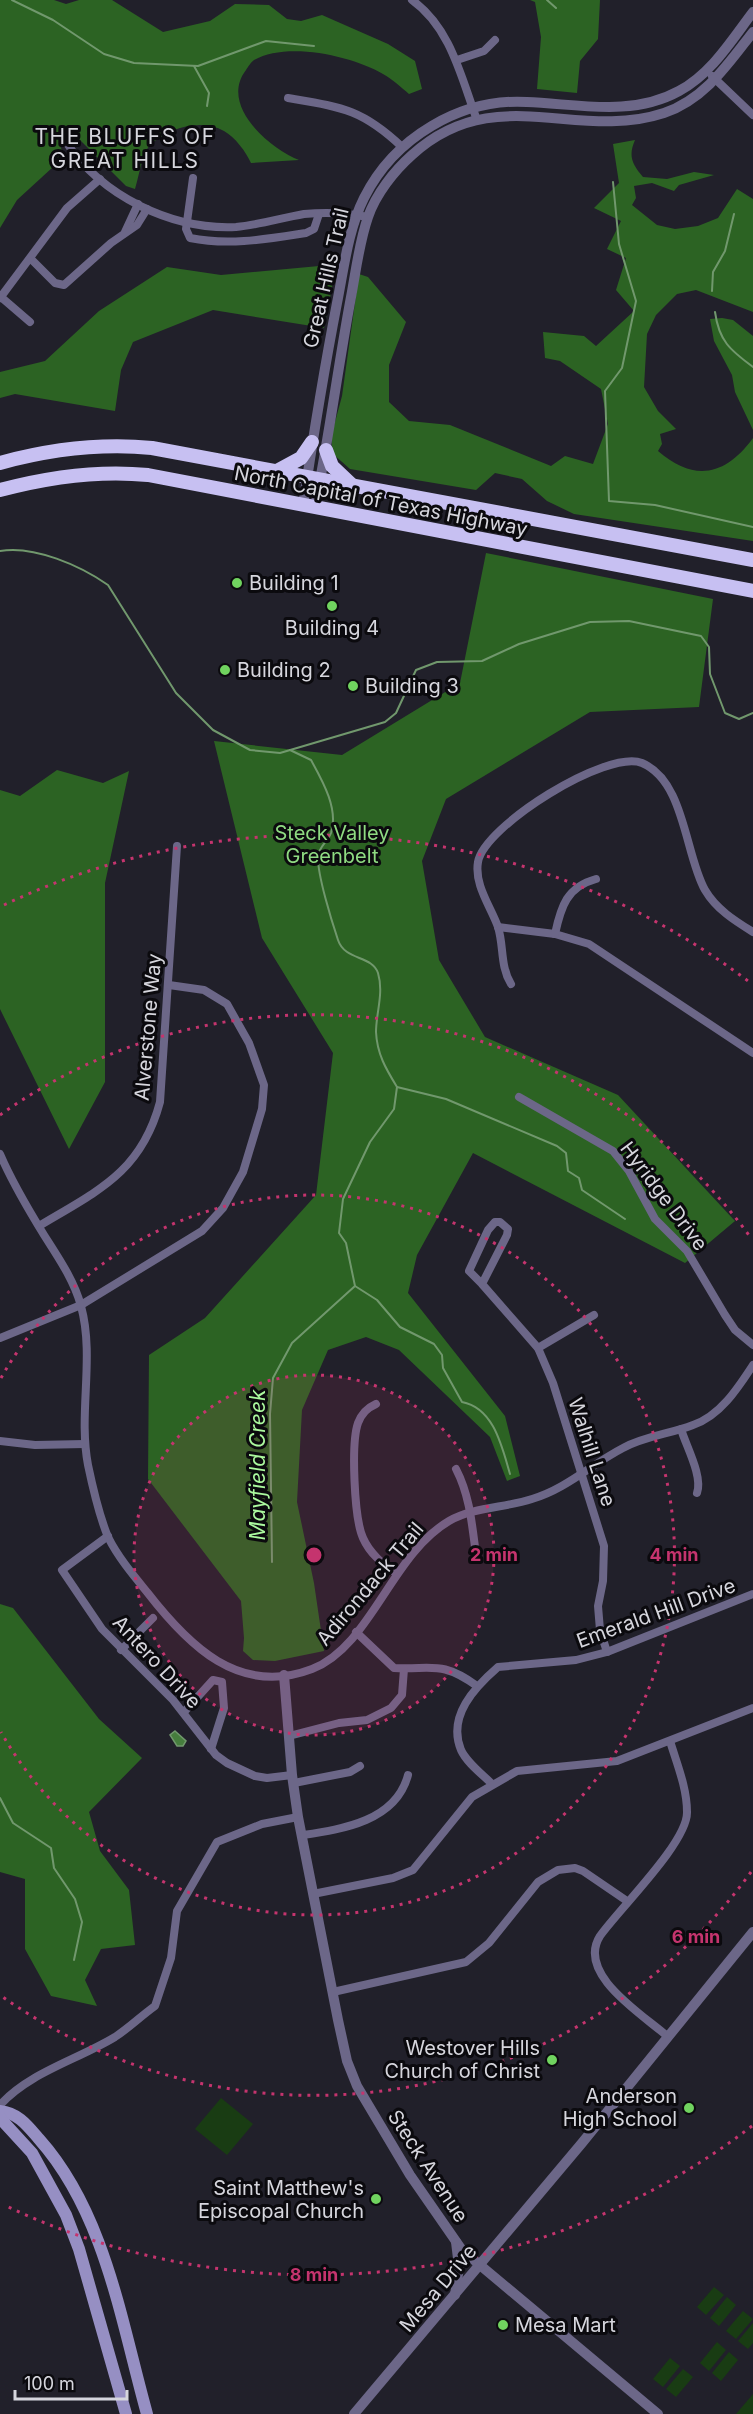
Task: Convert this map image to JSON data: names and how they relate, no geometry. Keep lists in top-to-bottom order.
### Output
{
  "streets": {
    "highway": ["North Capital of Texas Highway"],
    "street": [
      "Great Hills Trail",
      "Alverstone Way",
      "Hyridge Drive",
      "Walhill Lane",
      "Adirondack Trail",
      "Emerald Hill Drive",
      "Antero Drive",
      "Steck Avenue",
      "Mesa Drive"
    ]
  },
  "crossings": [
    ["Great Hills Trail", "North Capital of Texas Highway"],
    ["Alverstone Way", "Adirondack Trail"],
    ["Walhill Lane", "Adirondack Trail"],
    ["Walhill Lane", "Emerald Hill Drive"],
    ["Adirondack Trail", "Antero Drive"],
    ["Adirondack Trail", "Steck Avenue"],
    ["Antero Drive", "Steck Avenue"],
    ["Steck Avenue", "Mesa Drive"]
  ],
  "districts": ["THE BLUFFS OF GREAT HILLS"],
  "water": ["Mayfield Creek"],
  "parks": ["Steck Valley Greenbelt"],
  "places": [
    "Building 1",
    "Building 4",
    "Building 2",
    "Building 3",
    "Westover Hills Church of Christ",
    "Anderson High School",
    "Saint Matthew's Episcopal Church",
    "Mesa Mart"
  ],
  "scale_bar": "100 m",
  "rings": [
    "2 min",
    "4 min",
    "6 min",
    "8 min"
  ]
}
